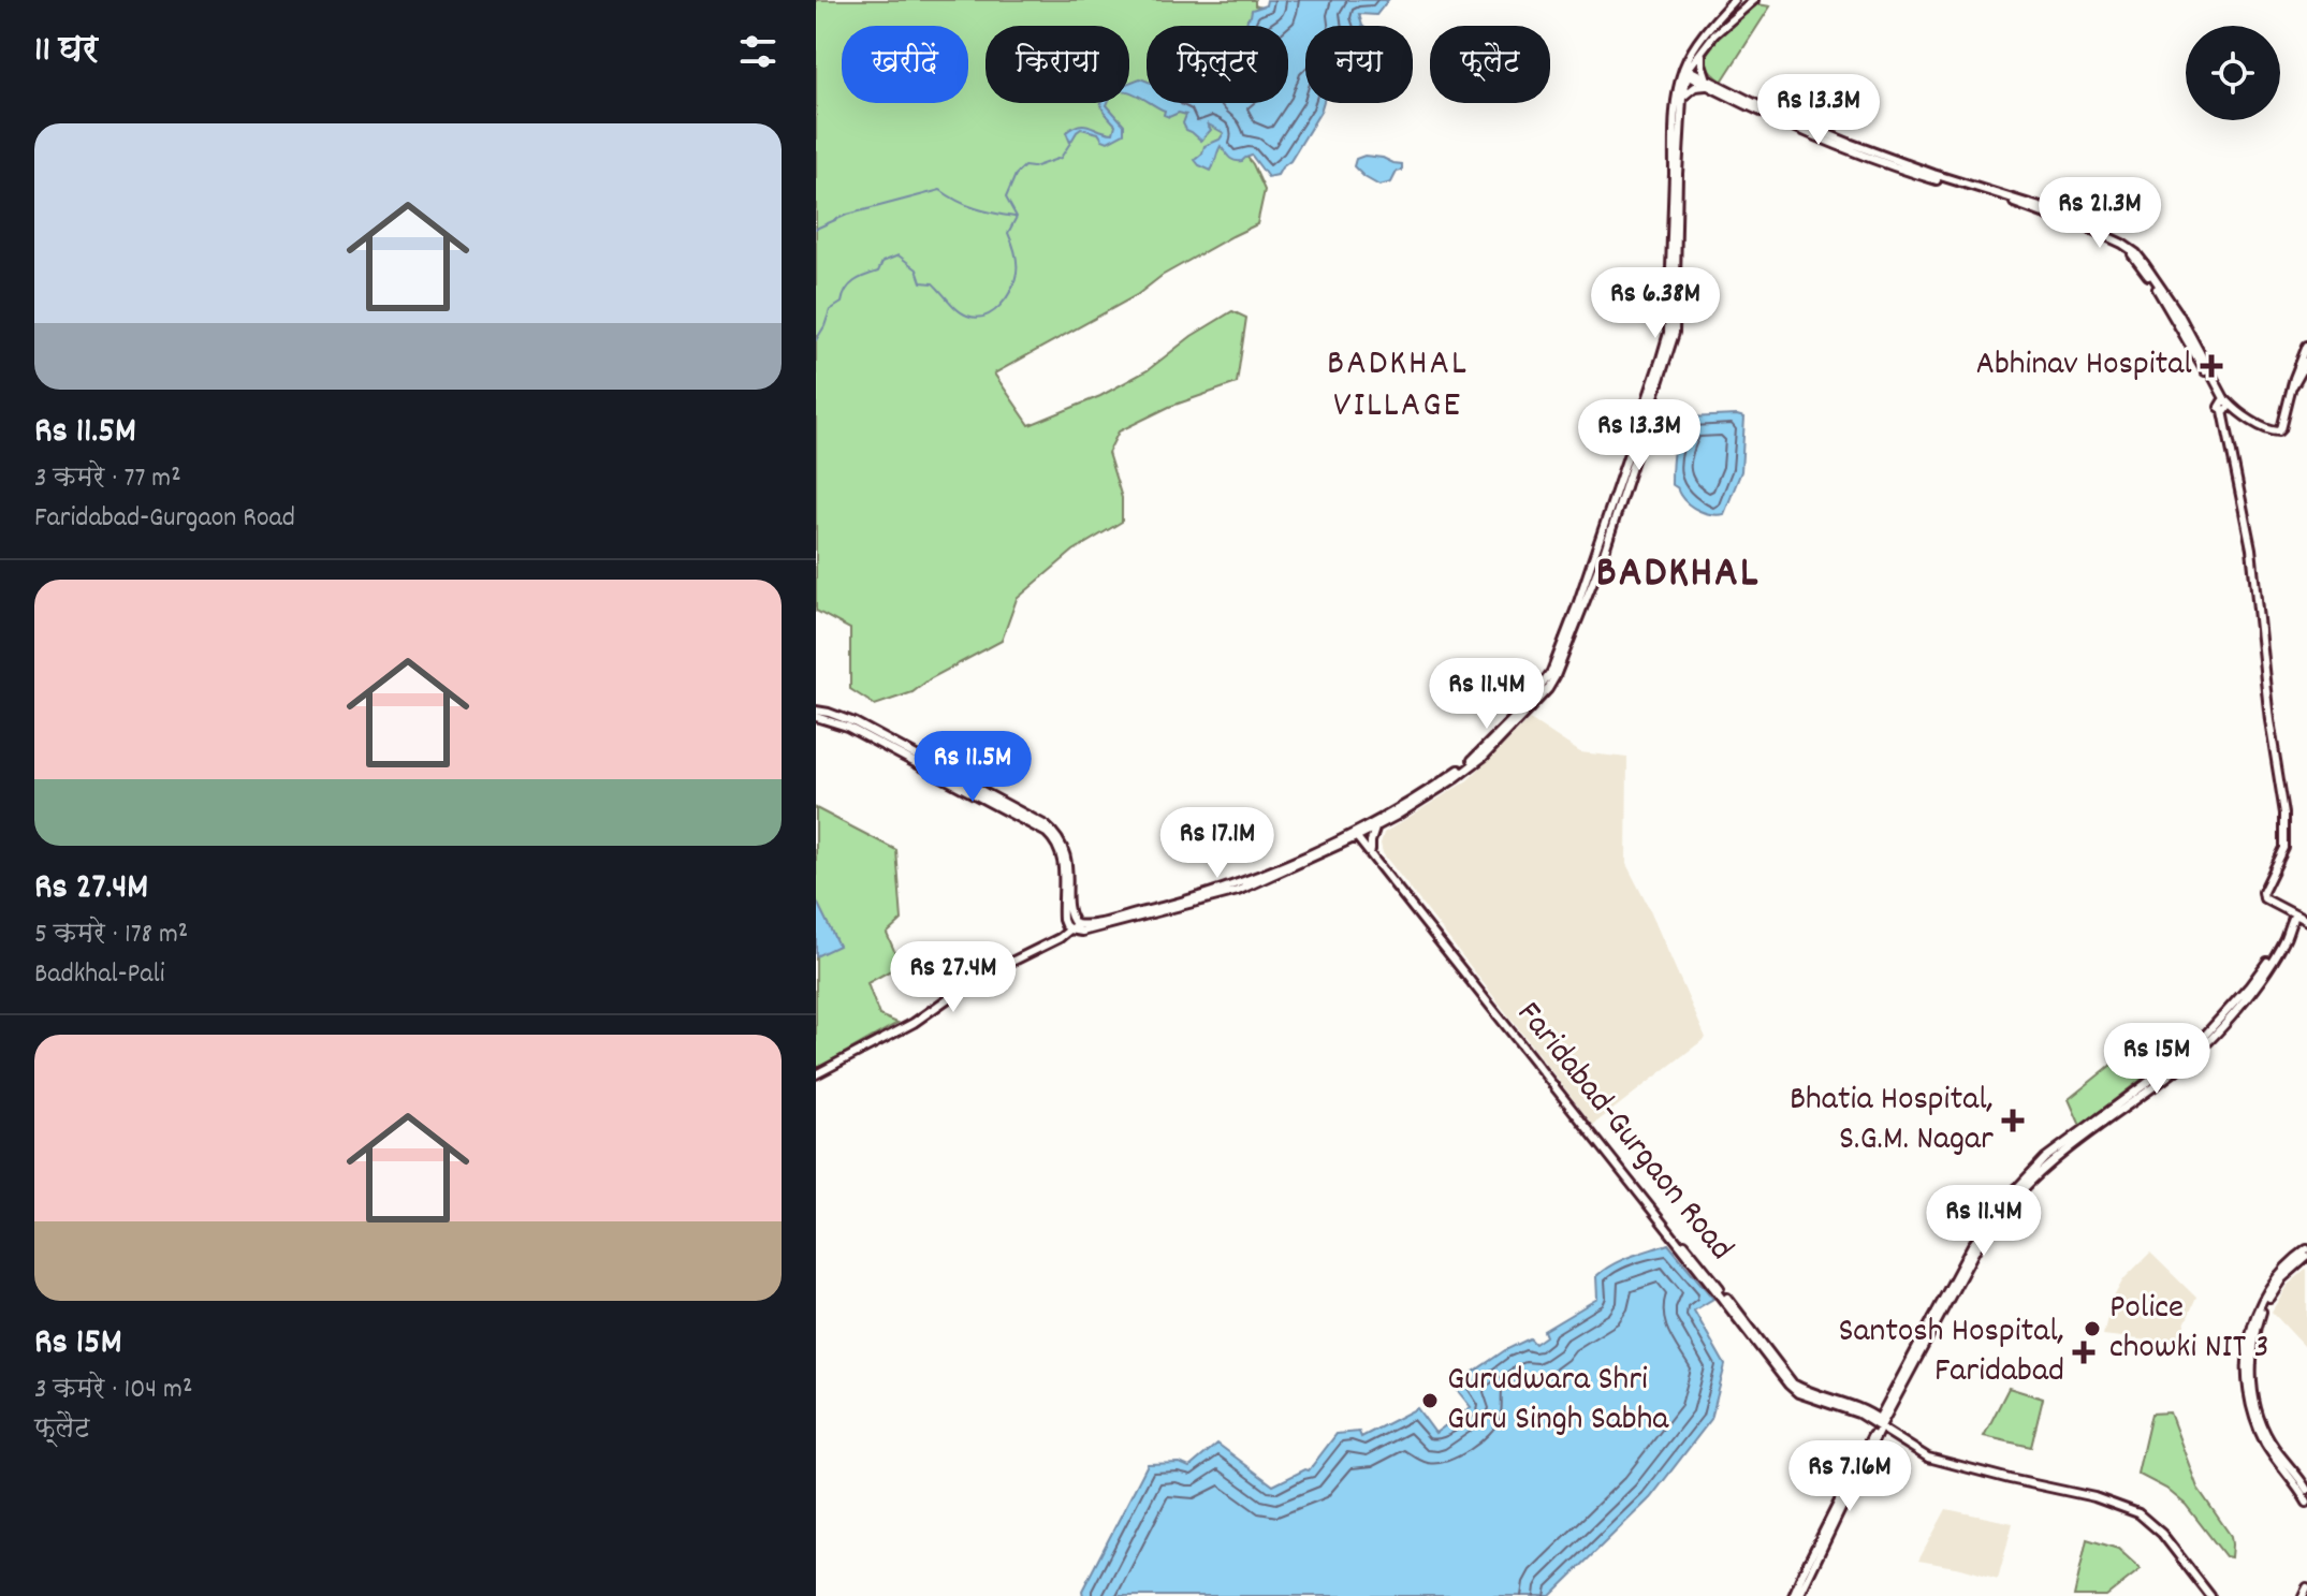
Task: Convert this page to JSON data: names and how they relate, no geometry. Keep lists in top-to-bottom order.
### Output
{
  "streets": {
    "street": ["Faridabad-Gurgaon Road"]
  },
  "districts": ["BADKHAL VILLAGE", "BADKHAL"],
  "places": {
    "health": ["Abhinav Hospital", "Bhatia Hospital, S.G.M. Nagar", "Santosh Hospital, Faridabad"],
    "other": ["Police chowki NIT 3", "Gurudwara Shri Guru Singh Sabha"]
  },
  "page": {
    "heading": "11 घर",
    "chip": [
      "खरीदें",
      "किराया",
      "फ़िल्टर",
      "नया",
      "फ़्लैट"
    ],
    "price": [
      "Rs 13.3M",
      "Rs 21.3M",
      "Rs 6.38M",
      "Rs 13.3M",
      "Rs 11.4M",
      "Rs 11.5M",
      "Rs 17.1M",
      "Rs 27.4M",
      "Rs 15M",
      "Rs 11.4M",
      "Rs 7.16M"
    ],
    "list": [
      {
        "name": "Rs 11.5M",
        "note": "3 कमरे · 77 m² · Faridabad-Gurgaon Road"
      },
      {
        "name": "Rs 27.4M",
        "note": "5 कमरे · 178 m² · Badkhal-Pali"
      },
      {
        "name": "Rs 15M",
        "note": "3 कमरे · 104 m² · फ़्लैट"
      }
    ]
  }
}
